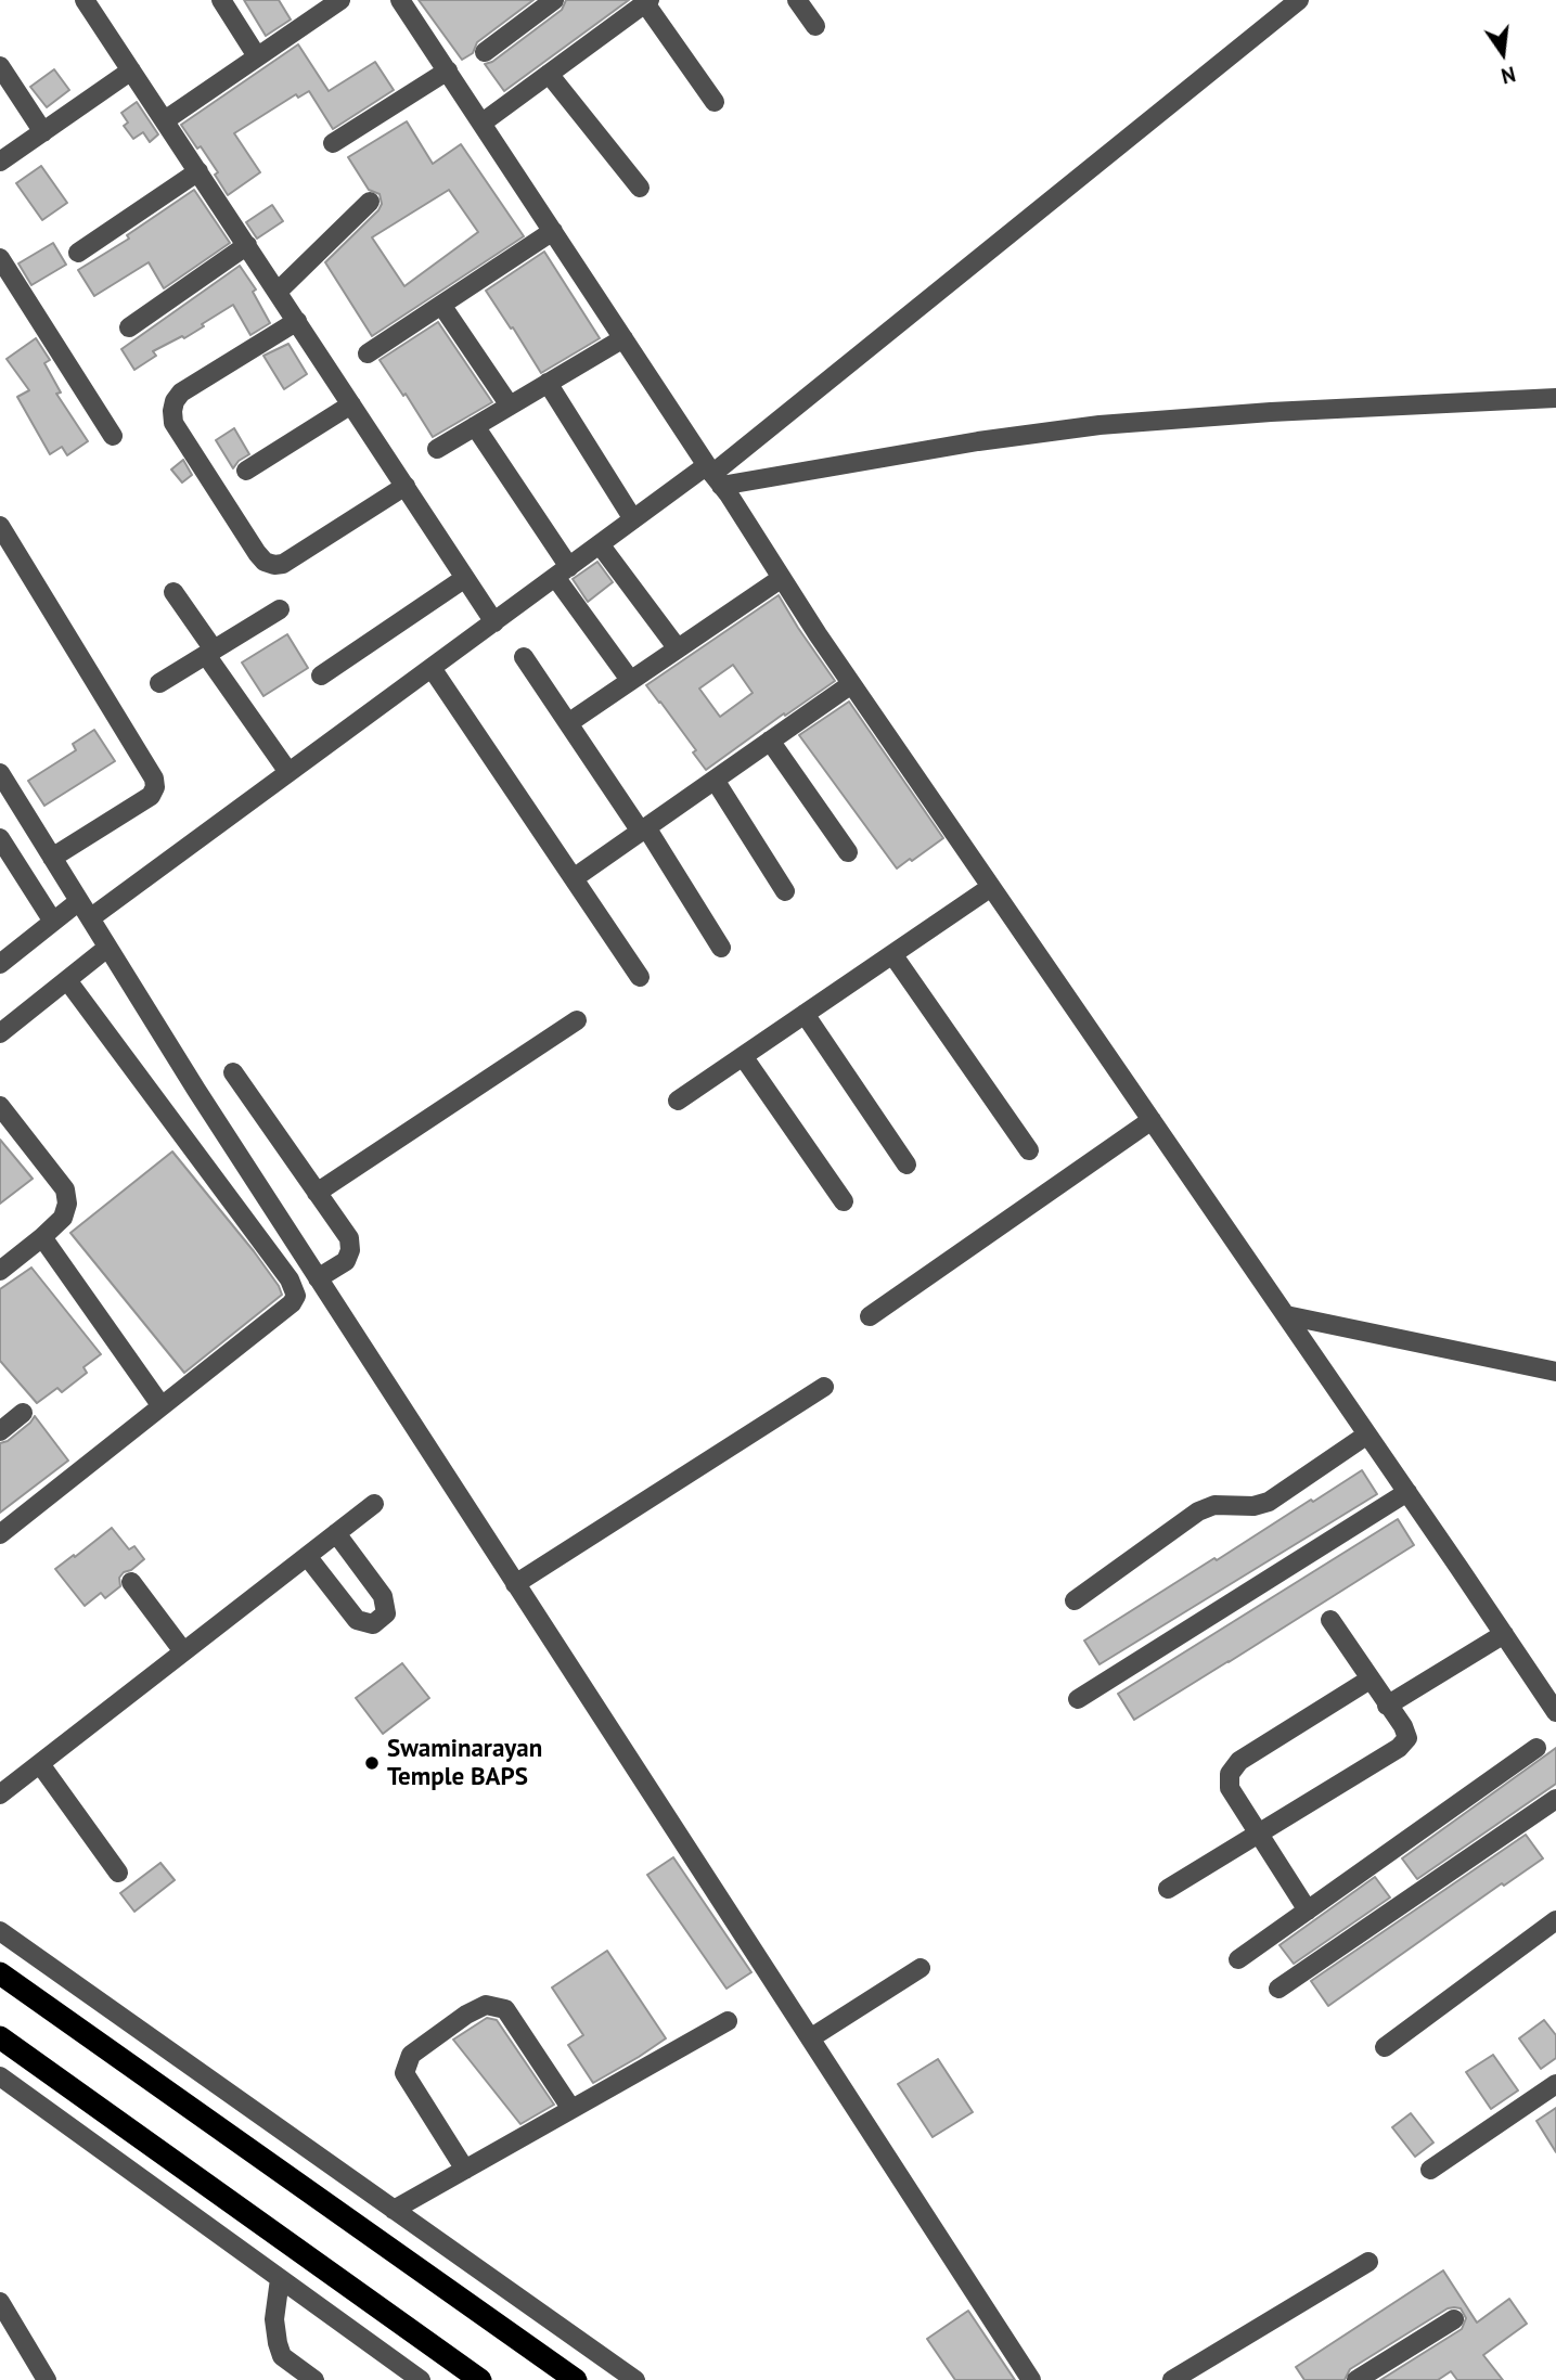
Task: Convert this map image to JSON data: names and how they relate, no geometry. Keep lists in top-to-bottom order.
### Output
{
  "places": ["Swaminarayan Temple BAPS"],
  "north": "bottom"
}
